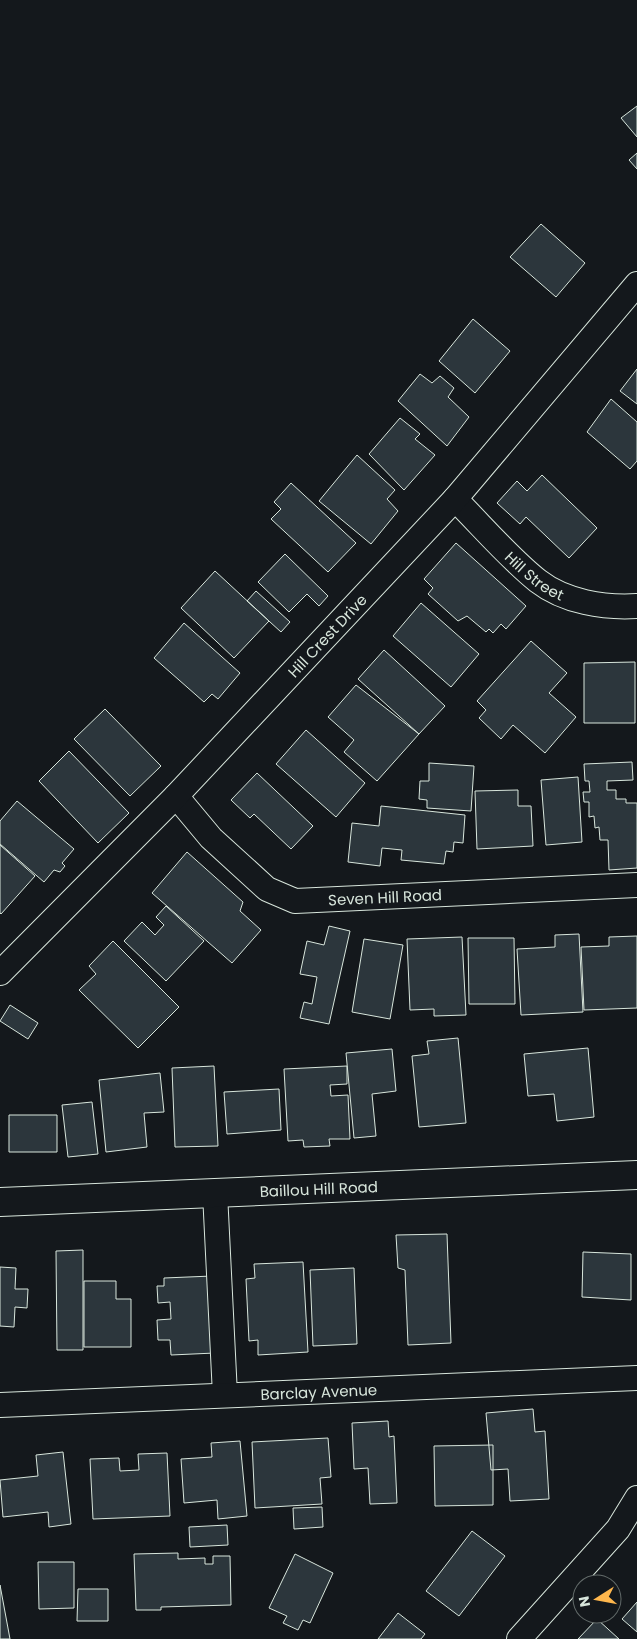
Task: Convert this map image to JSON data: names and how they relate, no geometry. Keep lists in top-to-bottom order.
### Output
{
  "streets": {
    "main road": ["Baillou Hill Road"],
    "street": [
      "Hill Street",
      "Hill Crest Drive",
      "Seven Hill Road",
      "Barclay Avenue"
    ]
  },
  "crossings": [
    ["Hill Street", "Hill Crest Drive"],
    ["Hill Crest Drive", "Seven Hill Road"]
  ],
  "north": "left"
}
